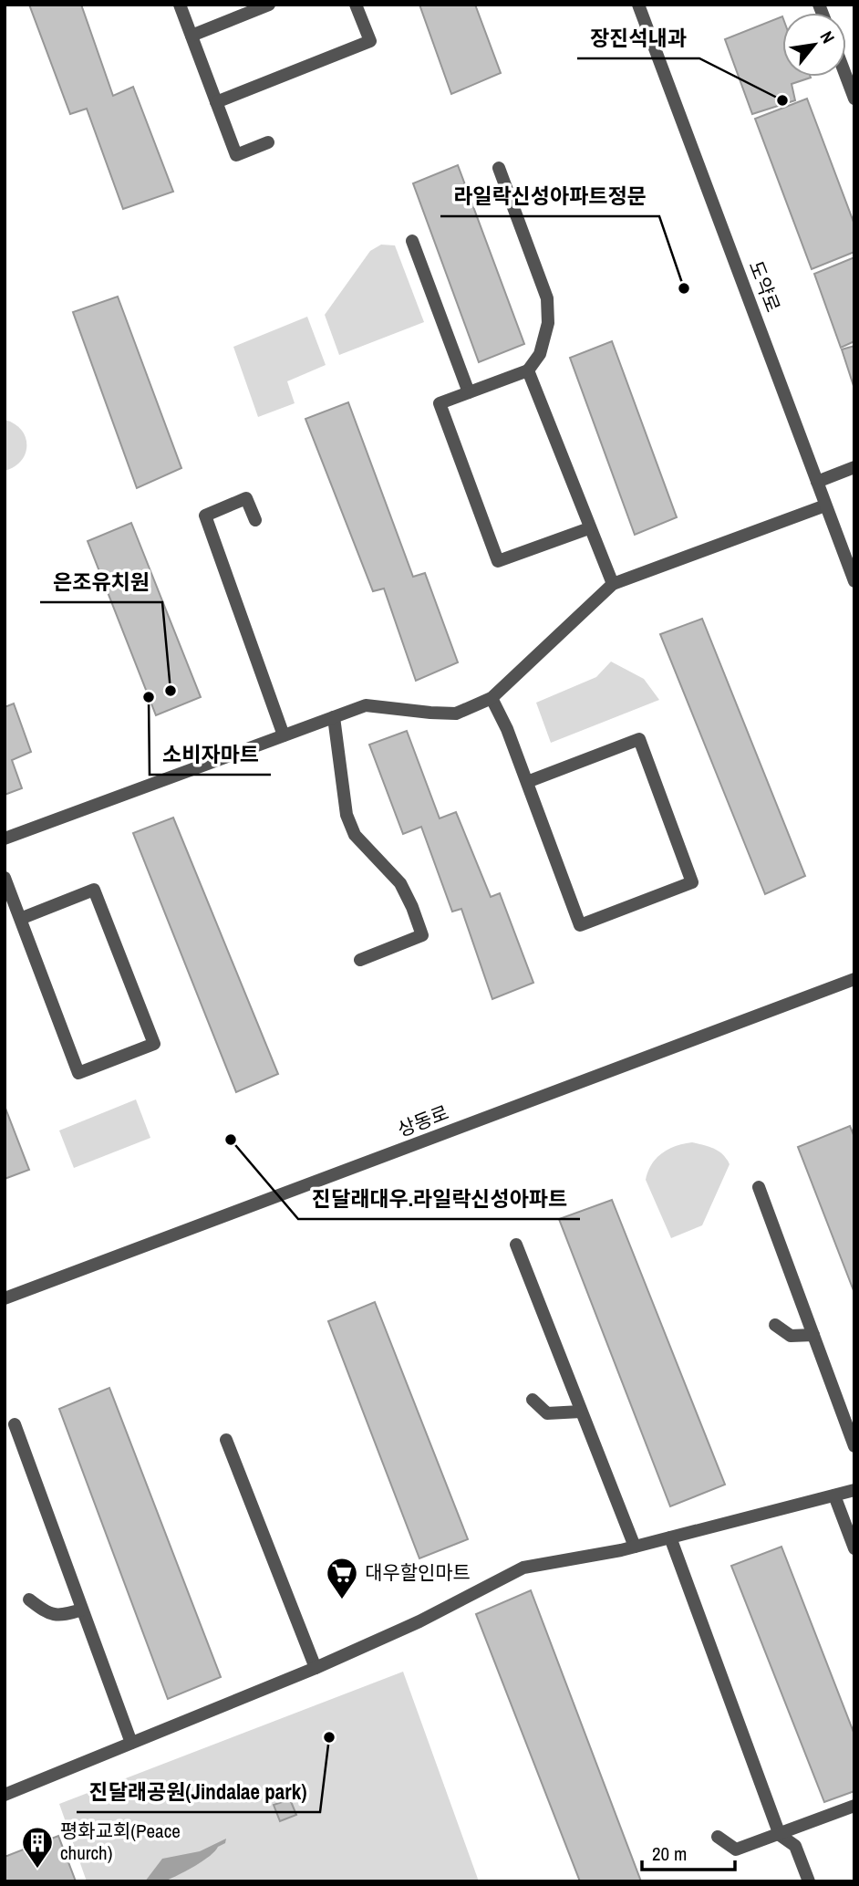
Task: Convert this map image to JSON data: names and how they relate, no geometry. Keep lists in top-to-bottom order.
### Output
{
  "streets": {
    "street": ["도약로", "상동로"]
  },
  "places": {
    "other": [
      "장진석내과",
      "라일락신성아파트정문",
      "은조유치원",
      "소비자마트",
      "진달래대우.라일락신성아파트",
      "진달래공원(Jindalae park)"
    ],
    "supermarket": ["대우할인마트"],
    "building": ["평화교회(Peace church)"]
  },
  "scale_bar": "20 m",
  "north": "top right"
}
